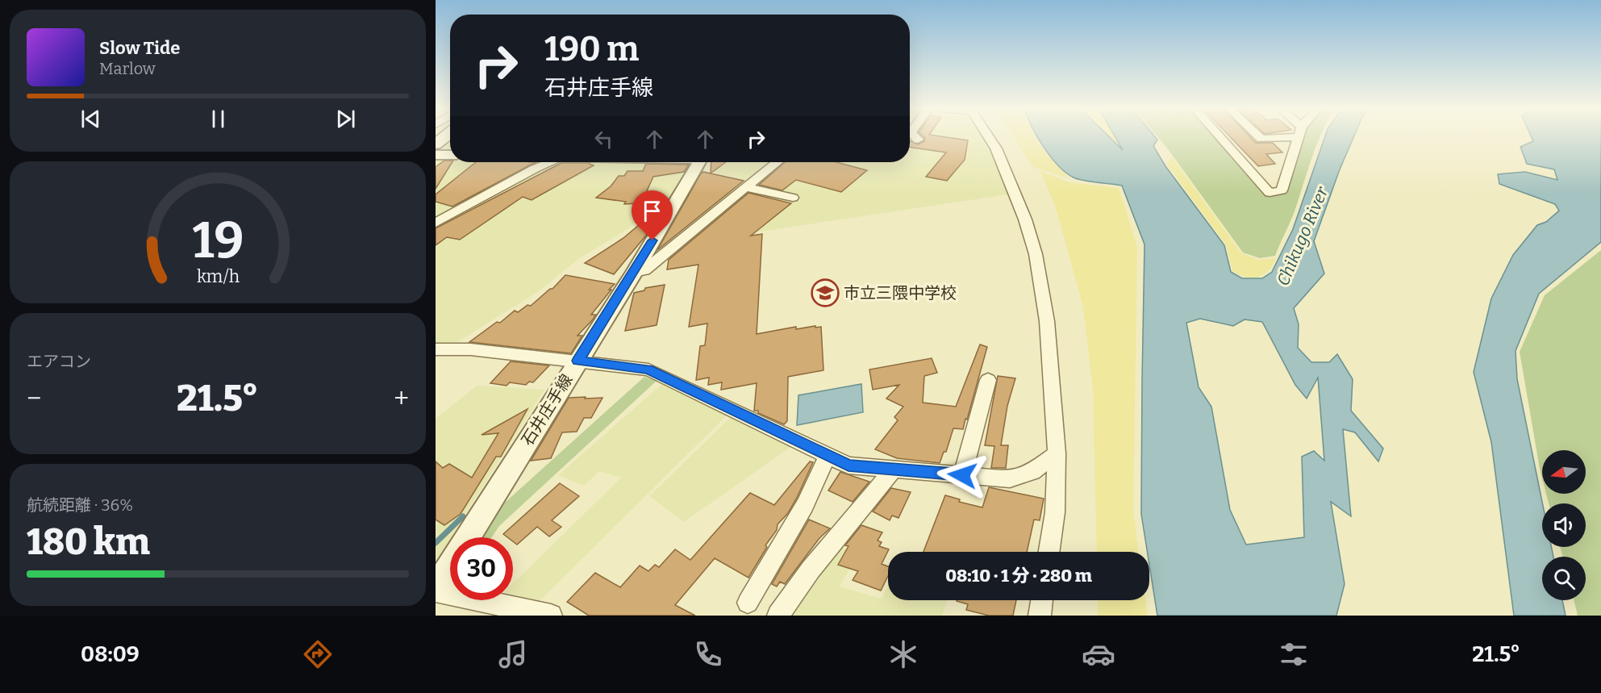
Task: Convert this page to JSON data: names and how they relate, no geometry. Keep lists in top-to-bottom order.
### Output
{
  "streets": {
    "street": ["石井庄手線"]
  },
  "water": ["Chikugo River"],
  "places": {
    "school or university": ["市立三隈中学校"]
  },
  "north": "left",
  "page": {
    "turn": ["190 m", "石井庄手線"],
    "song": ["Slow Tide", "Marlow"],
    "tile": [
      "エアコン",
      ["航続距離 · 36%", "180 km"]
    ],
    "heat": ["−", "21.5°", "+"],
    "limit": "30",
    "trip": "08:10 · 1 分 · 280 m",
    "tabs": ["08:09", "21.5°"],
    "gauge": ["19", "km/h"]
  }
}
